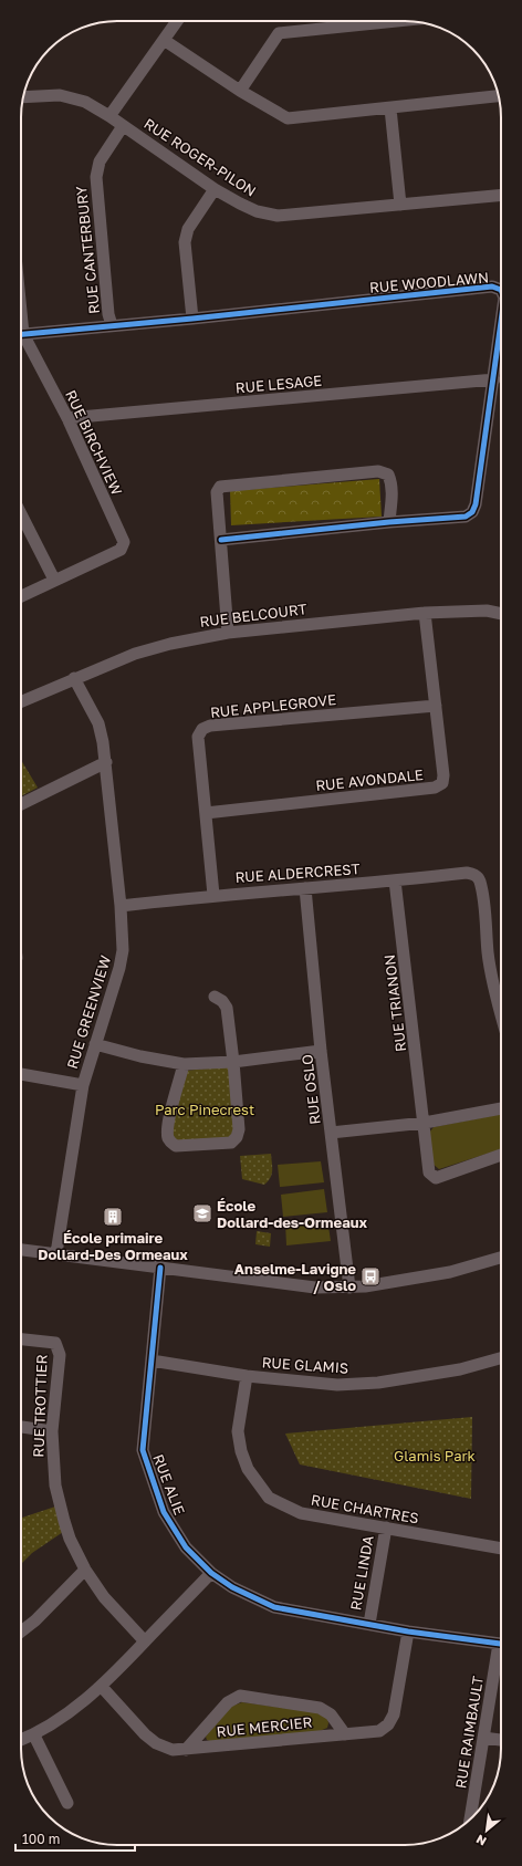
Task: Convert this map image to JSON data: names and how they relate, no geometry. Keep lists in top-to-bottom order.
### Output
{
  "streets": {
    "street": [
      "RUE ROGER-PILON",
      "RUE CANTERBURY",
      "RUE WOODLAWN",
      "RUE LESAGE",
      "RUE BIRCHVIEW",
      "RUE BELCOURT",
      "RUE APPLEGROVE",
      "RUE AVONDALE",
      "RUE ALDERCREST",
      "RUE TRIANON",
      "RUE GREENVIEW",
      "RUE OSLO",
      "RUE GLAMIS",
      "RUE TROTTIER",
      "RUE ALIE",
      "RUE CHARTRES",
      "RUE LINDA",
      "RUE MERCIER",
      "RUE RAIMBAULT"
    ]
  },
  "crossings": [
    ["RUE ROGER-PILON", "RUE CANTERBURY"],
    ["RUE CANTERBURY", "RUE WOODLAWN"],
    ["RUE WOODLAWN", "RUE LESAGE"],
    ["RUE LESAGE", "RUE BIRCHVIEW"],
    ["RUE BELCOURT", "RUE AVONDALE"],
    ["RUE BELCOURT", "RUE GREENVIEW"],
    ["RUE APPLEGROVE", "RUE AVONDALE"],
    ["RUE APPLEGROVE", "RUE ALDERCREST"],
    ["RUE ALDERCREST", "RUE TRIANON"],
    ["RUE ALDERCREST", "RUE GREENVIEW"],
    ["RUE ALDERCREST", "RUE OSLO"],
    ["RUE GLAMIS", "RUE ALIE"],
    ["RUE GLAMIS", "RUE CHARTRES"],
    ["RUE ALIE", "RUE LINDA"],
    ["RUE ALIE", "RUE MERCIER"],
    ["RUE CHARTRES", "RUE LINDA"]
  ],
  "parks": ["Parc Pinecrest", "Glamis Park"],
  "places": {
    "school or university": ["École Dollard-des-Ormeaux"],
    "building": ["École primaire Dollard-Des Ormeaux"],
    "bus stop": ["Anselme-Lavigne / Oslo"]
  },
  "scale_bar": "100 m",
  "north": "bottom left"
}
